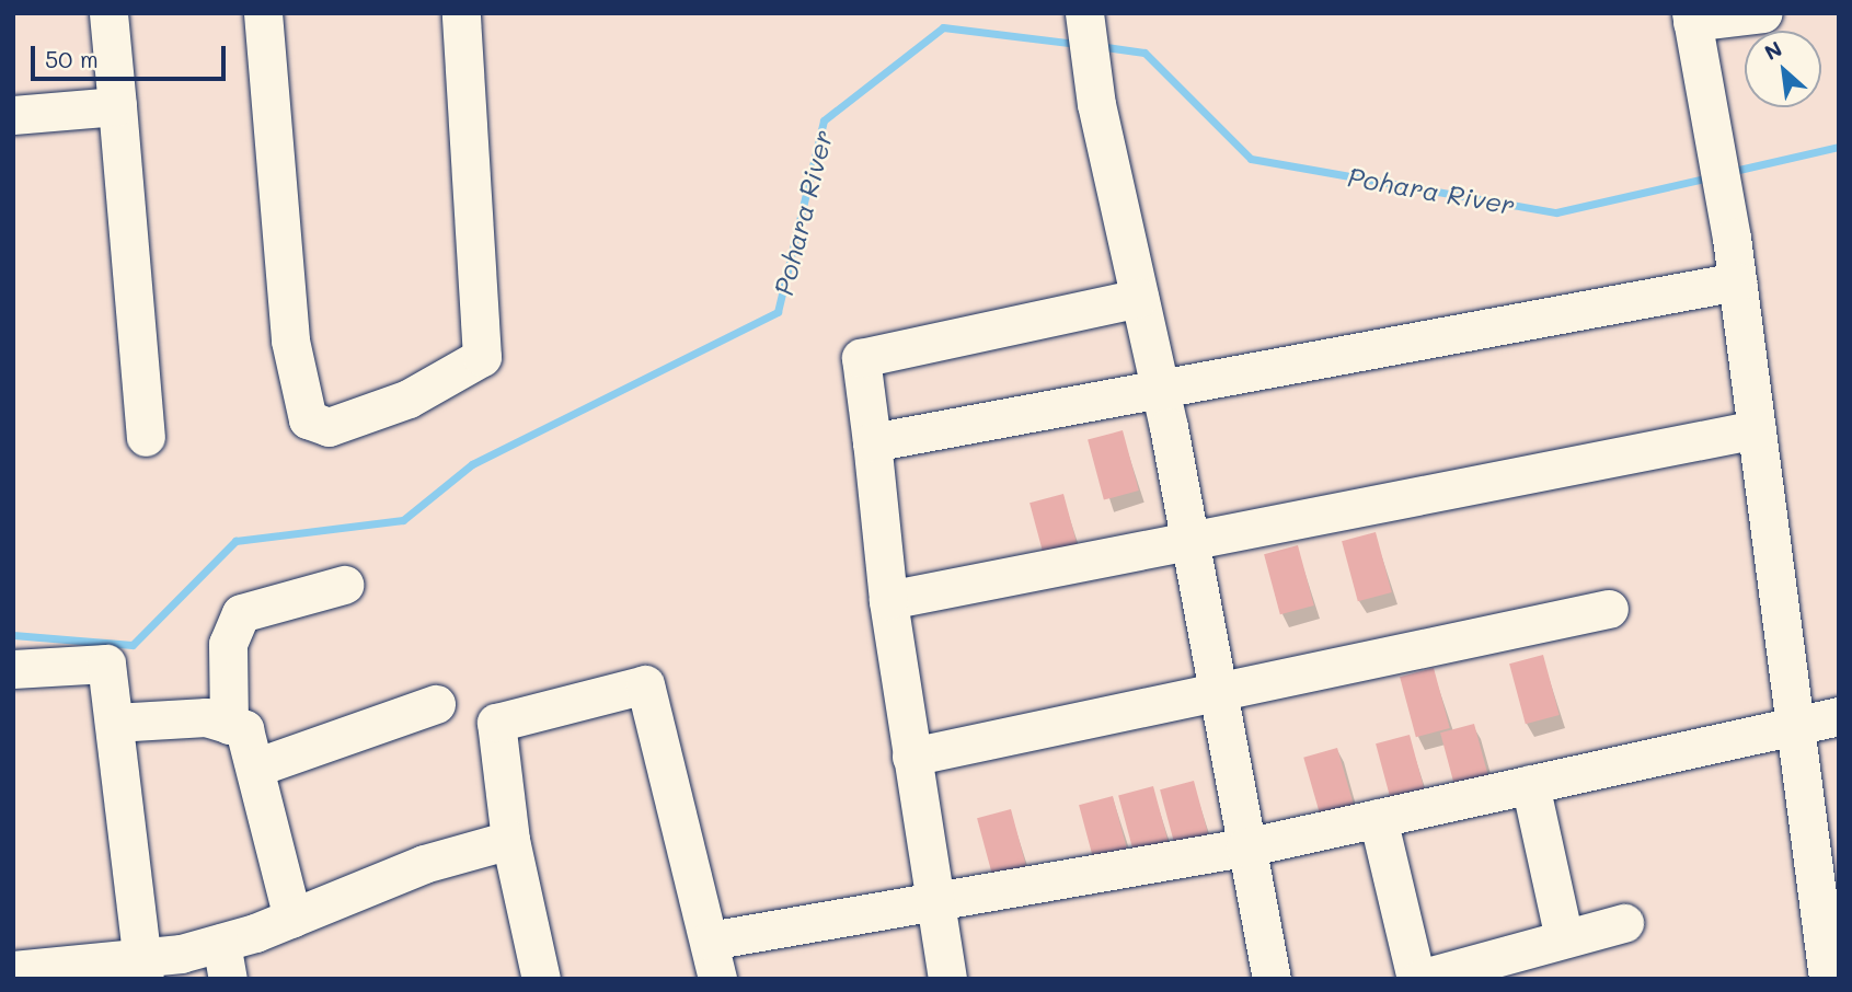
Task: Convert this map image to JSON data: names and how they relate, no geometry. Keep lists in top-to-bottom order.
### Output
{
  "water": ["Pohara River"],
  "scale_bar": "50 m",
  "north": "top left"
}
